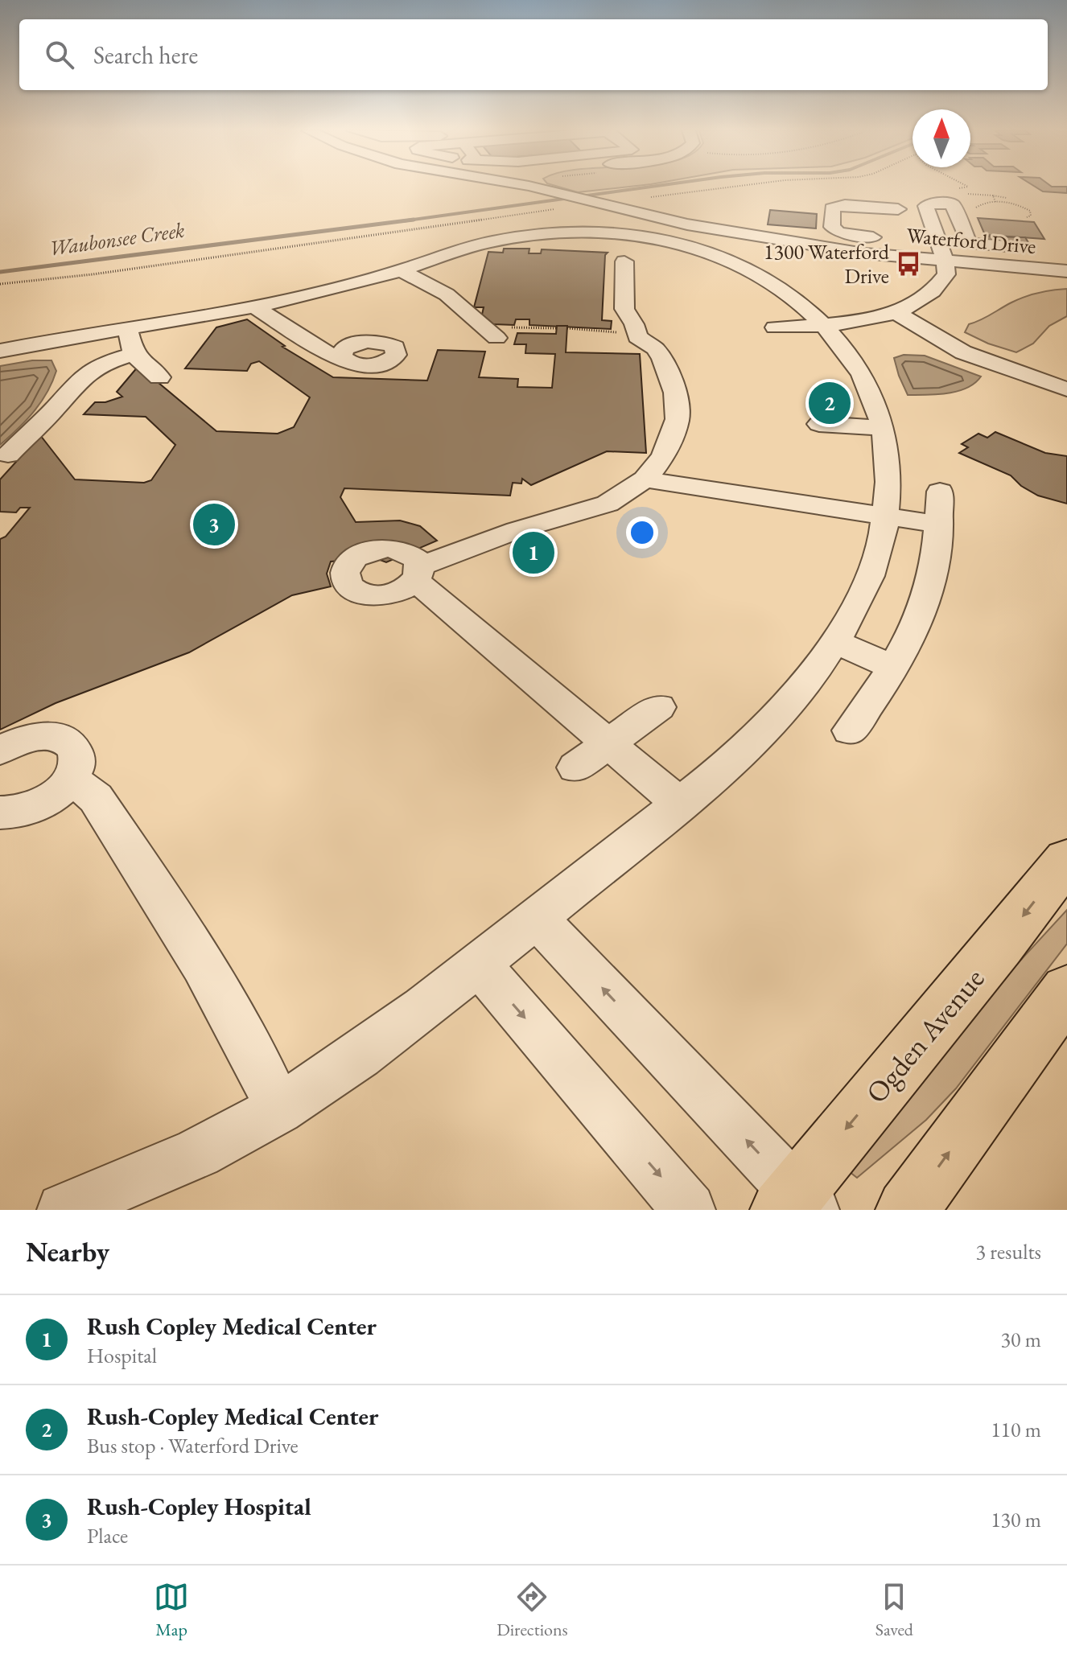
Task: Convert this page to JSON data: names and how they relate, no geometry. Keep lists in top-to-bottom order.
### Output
{
  "streets": {
    "main road": ["Ogden Avenue"],
    "street": ["Waterford Drive"]
  },
  "water": ["Waubonsee Creek"],
  "places": {
    "bus stop": ["1300 Waterford Drive"]
  },
  "north": "top",
  "page": {
    "search": "Search here",
    "pins": ["2", "3", "1"],
    "heading": ["Nearby", "3 results"],
    "list": [
      {
        "mark": "1",
        "name": "Rush Copley Medical Center",
        "note": "Hospital",
        "value": "30 m"
      },
      {
        "mark": "2",
        "name": "Rush-Copley Medical Center",
        "note": "Bus stop · Waterford Drive",
        "value": "110 m"
      },
      {
        "mark": "3",
        "name": "Rush-Copley Hospital",
        "note": "Place",
        "value": "130 m"
      }
    ],
    "nav": ["Map", "Directions", "Saved"]
  }
}
